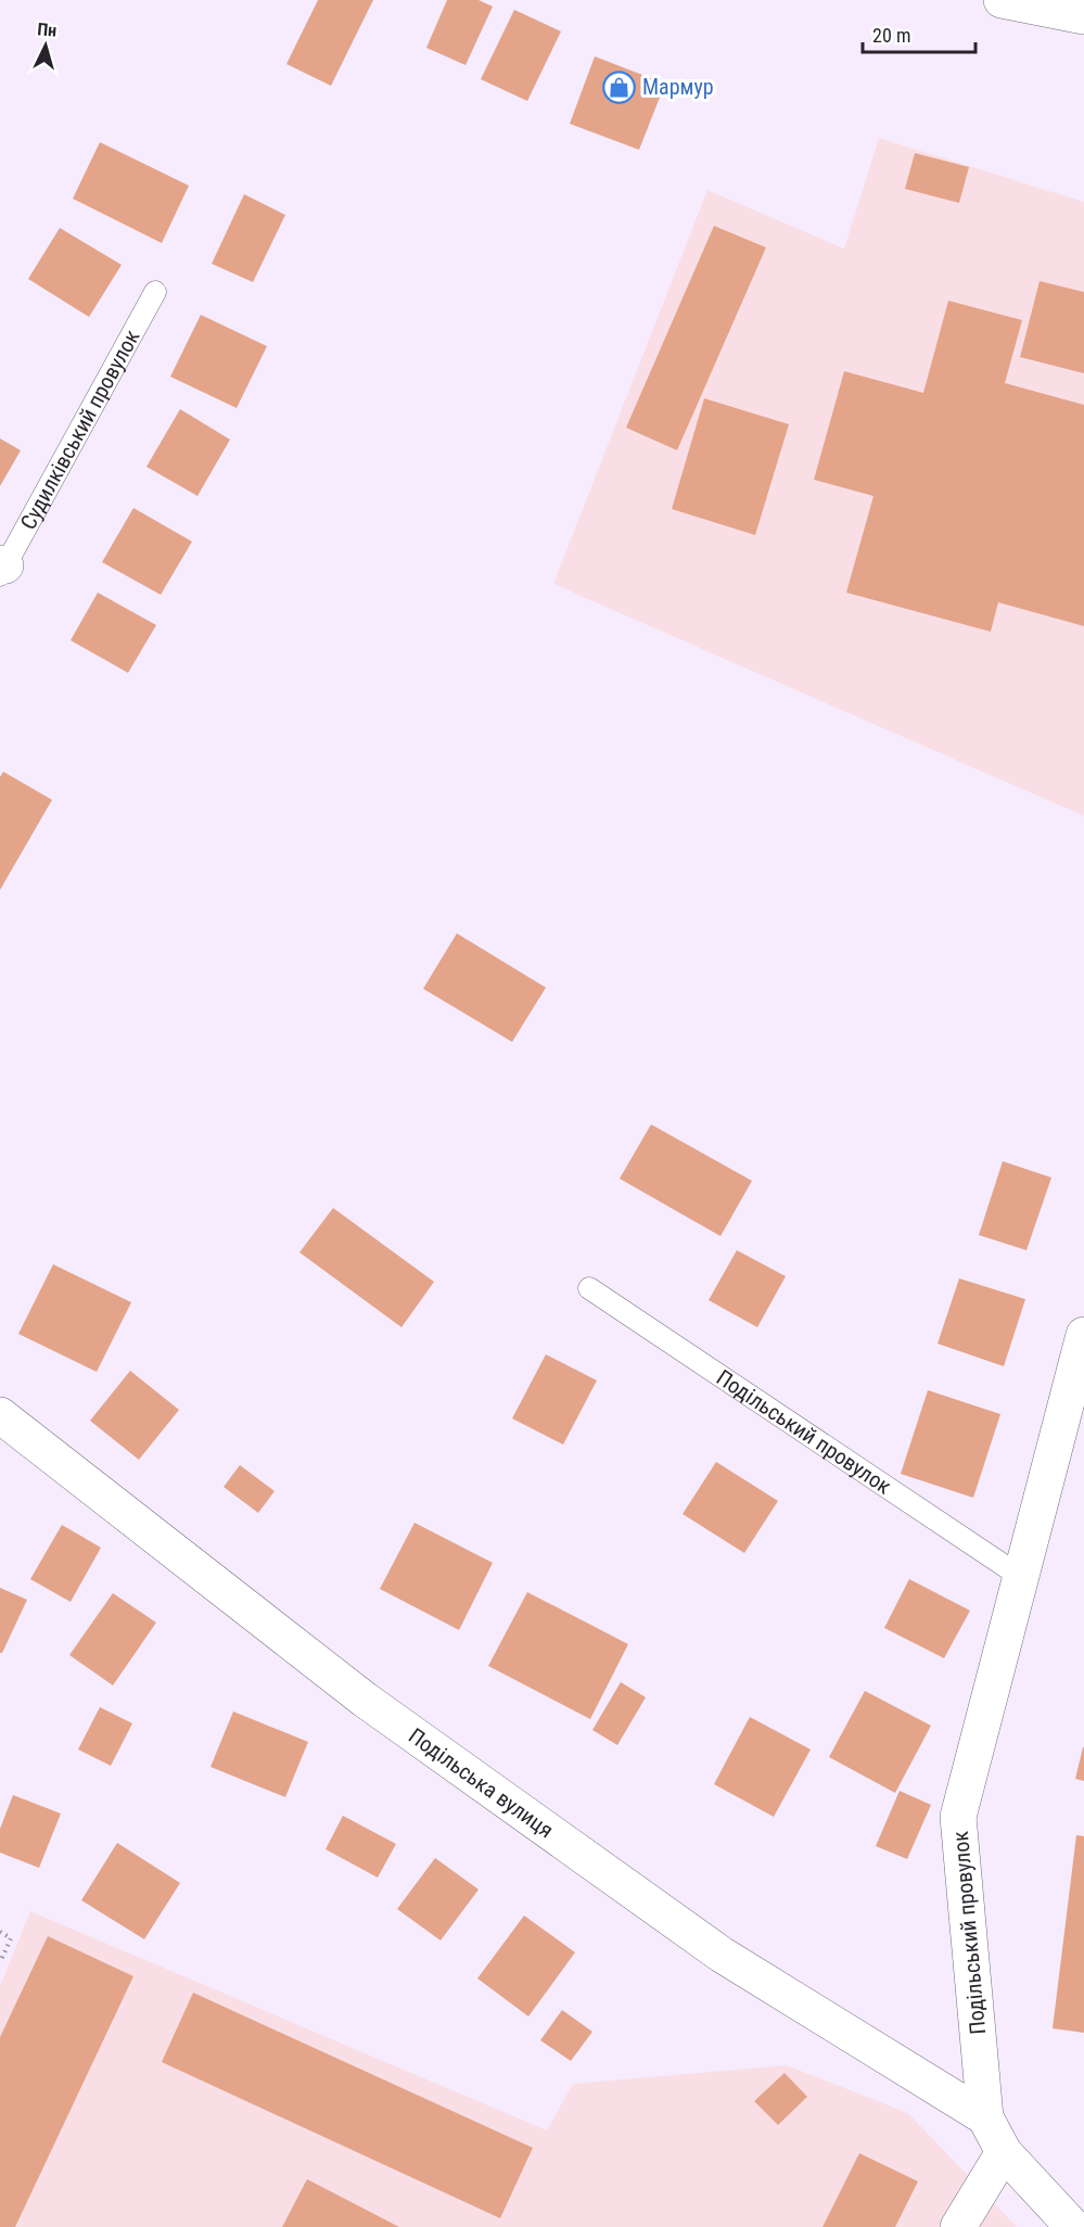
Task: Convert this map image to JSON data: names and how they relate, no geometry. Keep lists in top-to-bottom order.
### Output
{
  "streets": {
    "street": ["Подільський провулок", "Подільська вулиця"],
    "lane": ["Судилківський провулок"]
  },
  "crossings": [
    ["Подільський провулок", "Подільська вулиця"]
  ],
  "places": {
    "shop": ["Мармур"]
  },
  "scale_bar": "20 m",
  "north": "top"
}
